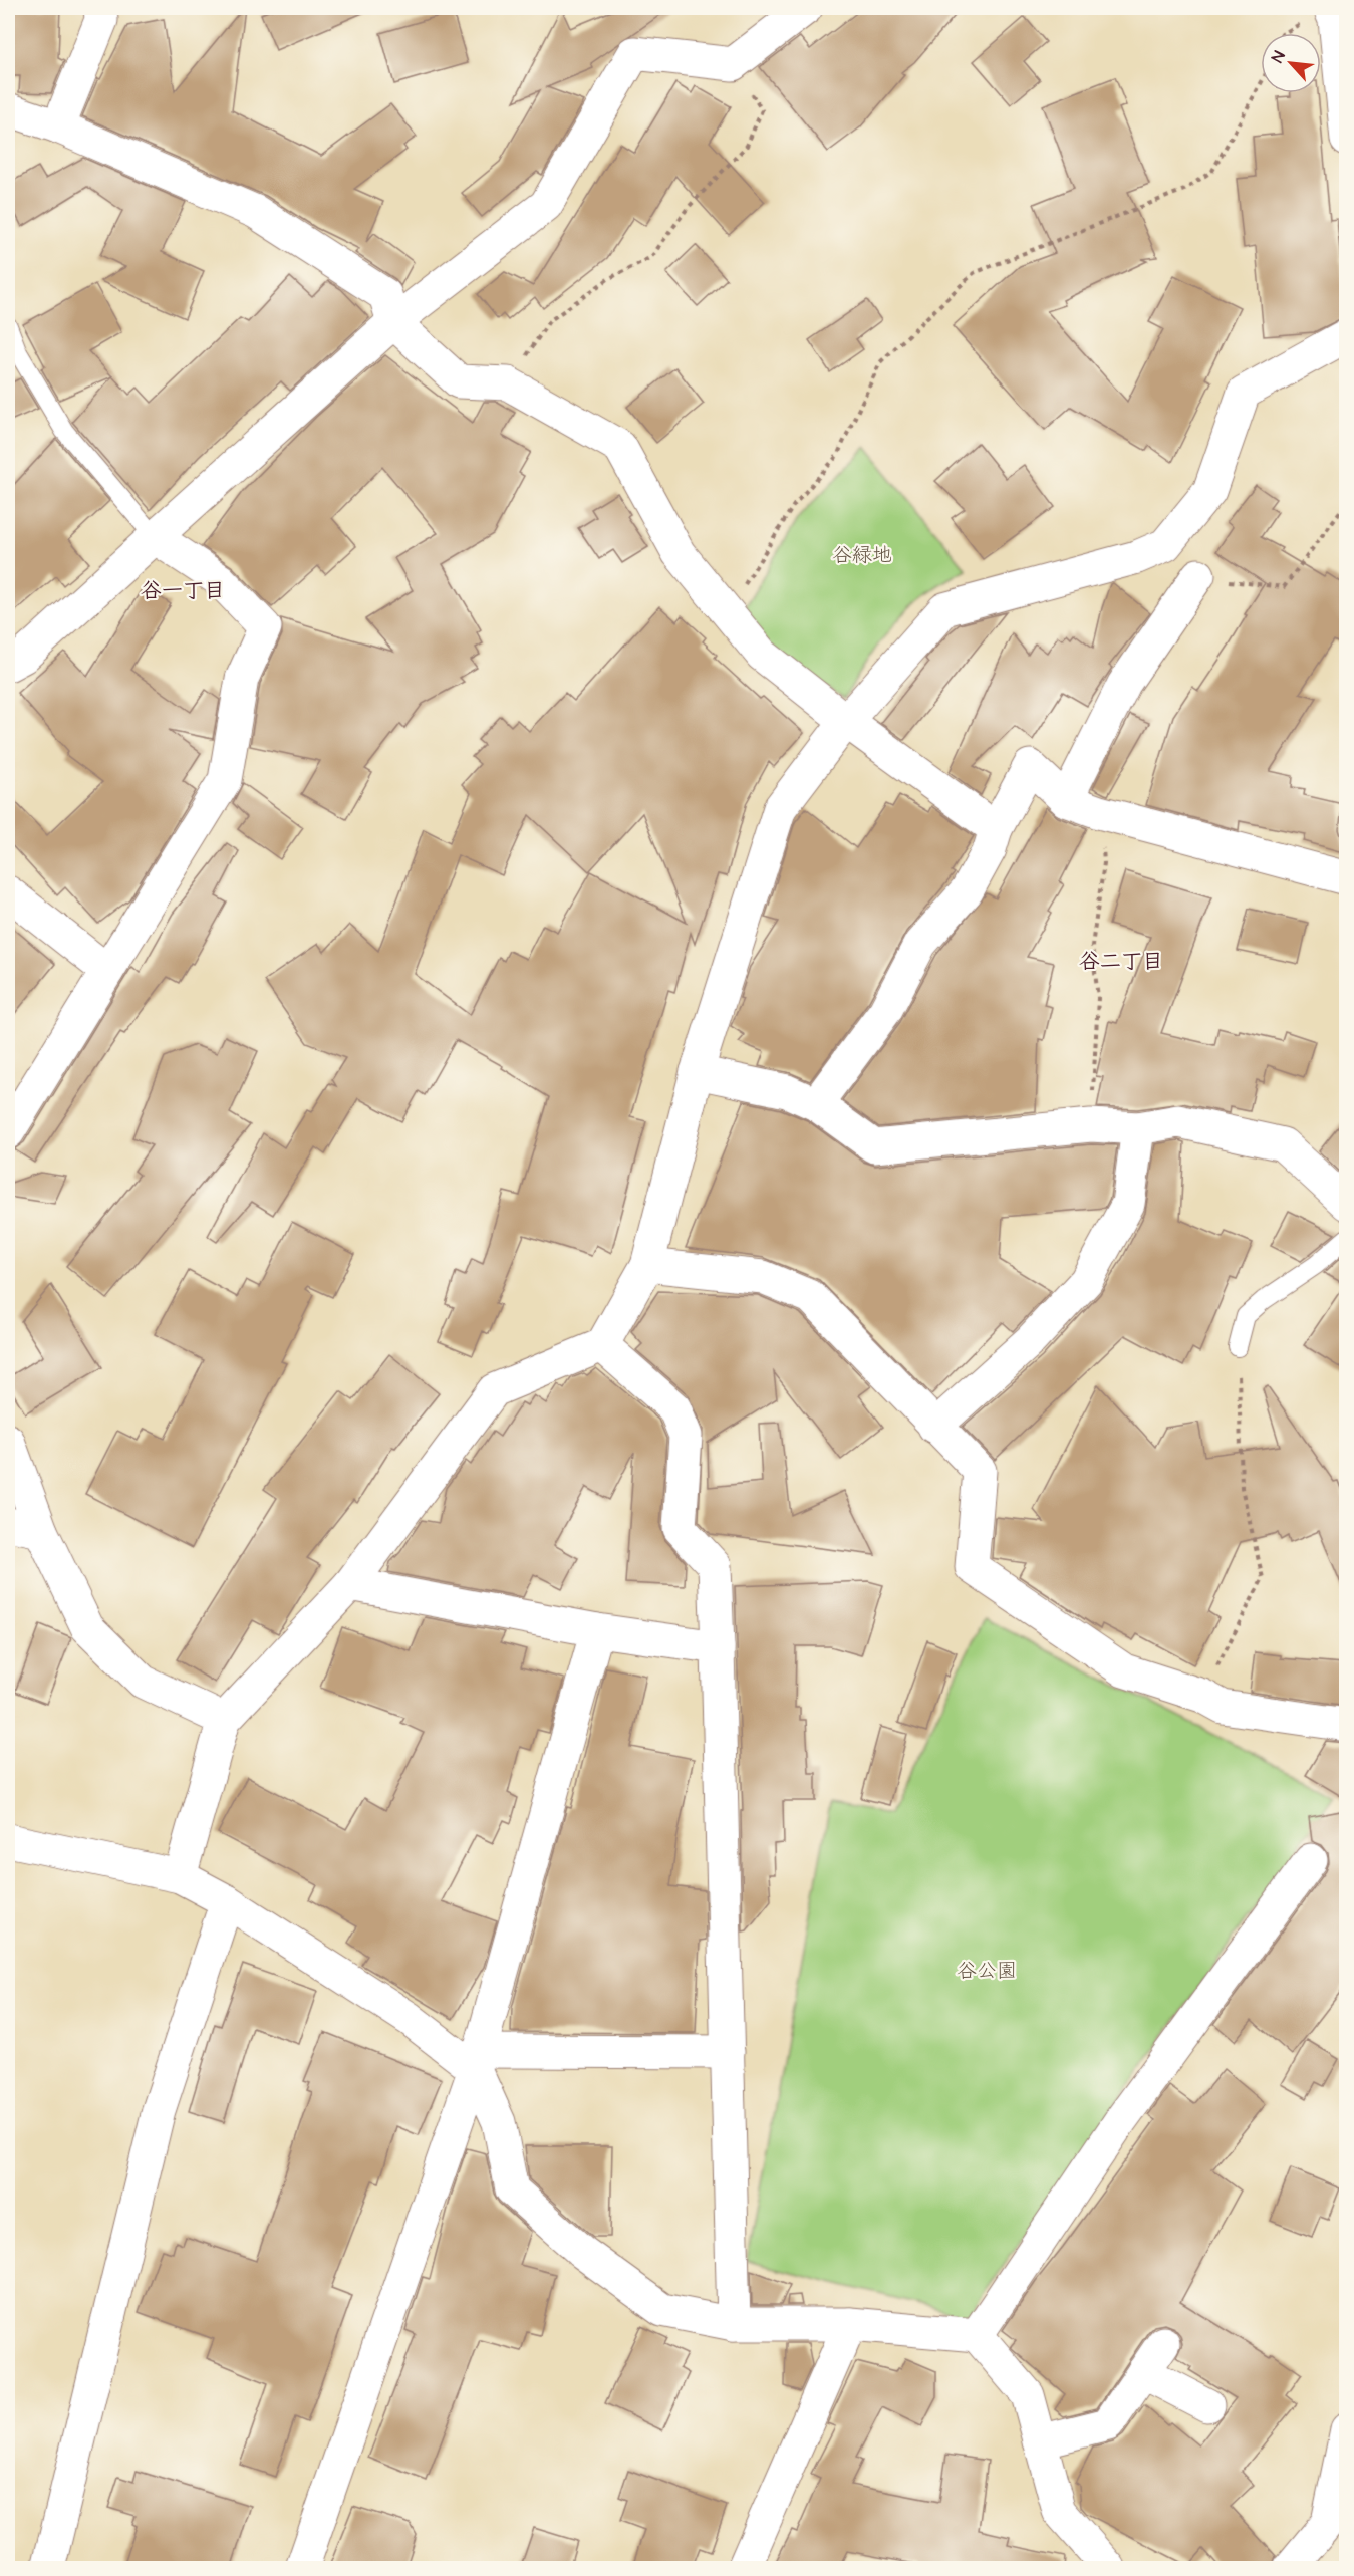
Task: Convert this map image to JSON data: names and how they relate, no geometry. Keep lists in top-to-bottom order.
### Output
{
  "districts": ["谷一丁目", "谷二丁目"],
  "parks": ["谷緑地", "谷公園"],
  "north": "top left"
}
